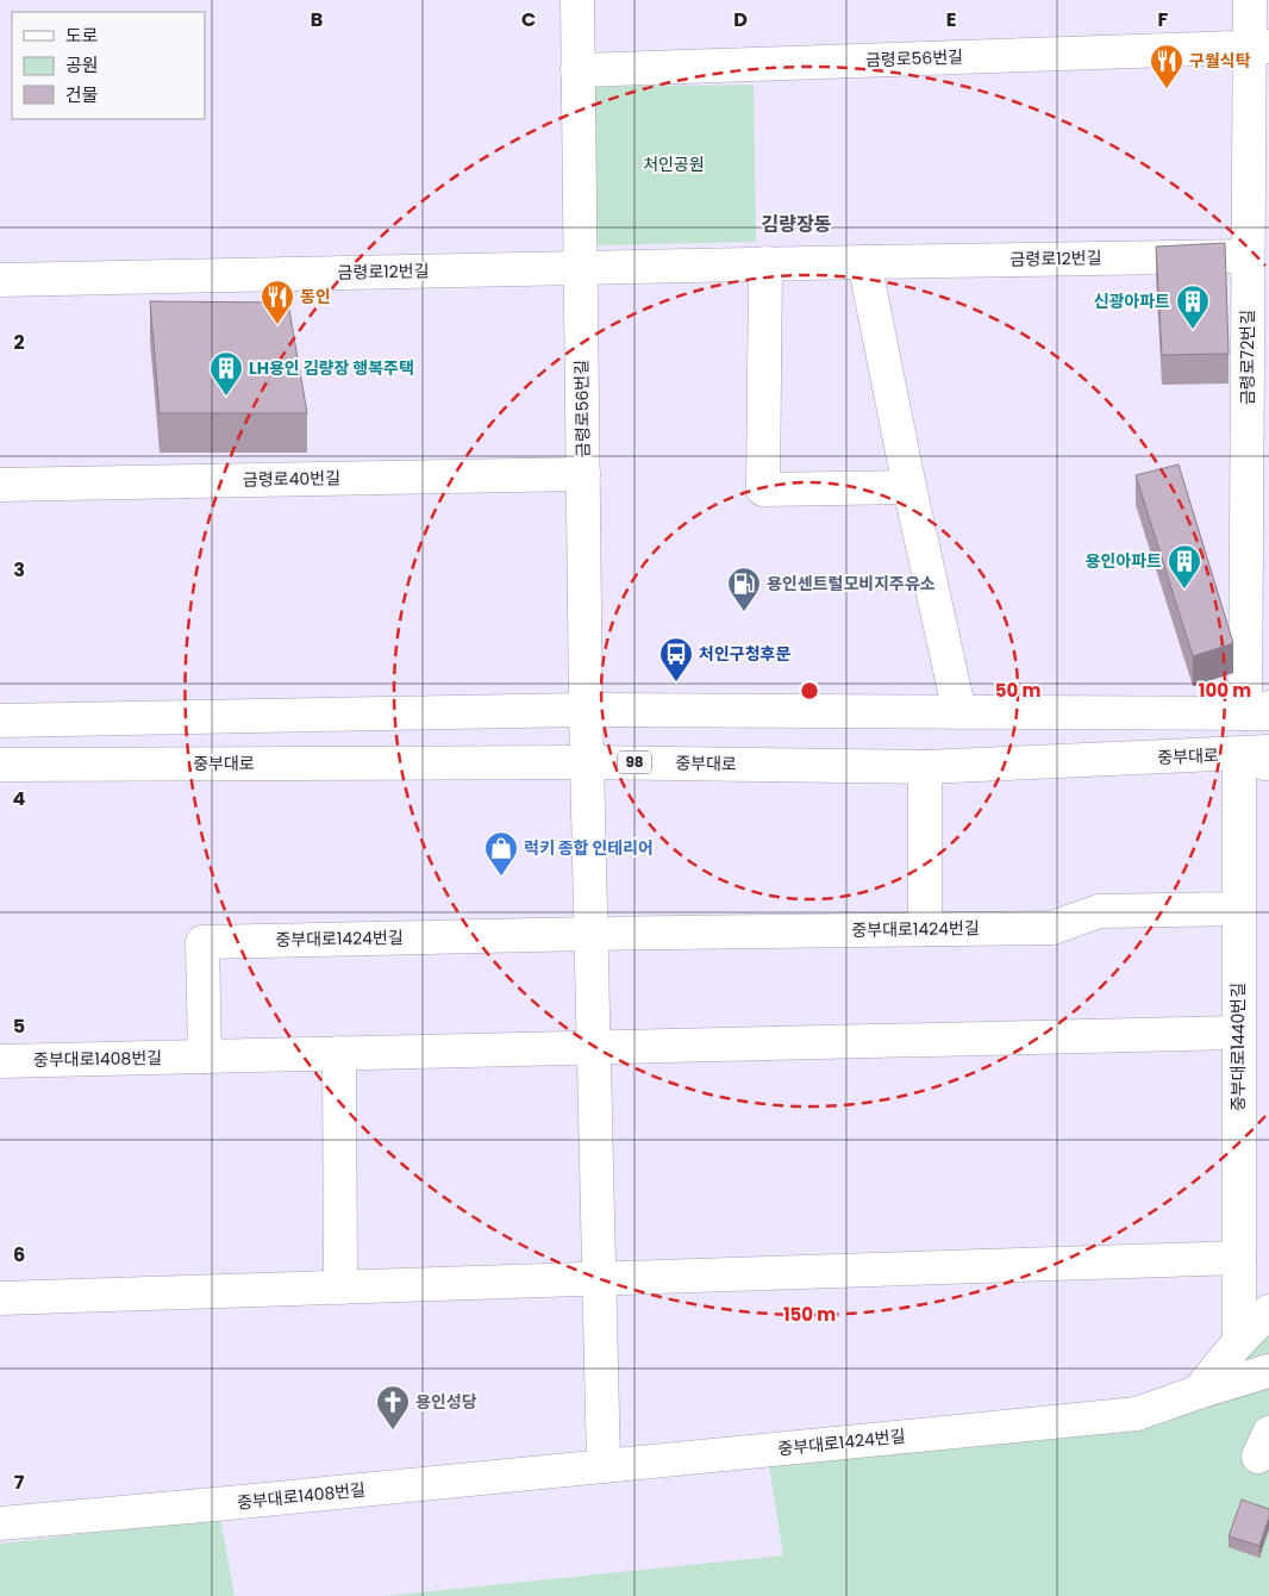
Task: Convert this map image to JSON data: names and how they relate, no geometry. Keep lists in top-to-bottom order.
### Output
{
  "streets": {
    "street": [
      "금령로56번길",
      "금령로12번길",
      "금령로72번길",
      "금령로40번길",
      "중부대로",
      "98",
      "중부대로1424번길",
      "중부대로1440번길",
      "중부대로1408번길"
    ]
  },
  "crossings": [
    ["금령로56번길", "금령로12번길"],
    ["금령로56번길", "금령로72번길"],
    ["금령로56번길", "금령로40번길"],
    ["금령로12번길", "금령로72번길"],
    ["중부대로", "중부대로1440번길"],
    ["중부대로1424번길", "중부대로1440번길"],
    ["중부대로1424번길", "중부대로1408번길"]
  ],
  "districts": ["김량장동"],
  "parks": ["처인공원"],
  "places": {
    "restaurant": ["구월식탁", "동인"],
    "building": ["신광아파트", "LH용인 김량장 행복주택", "용인아파트"],
    "fuel station": ["용인센트럴모비지주유소"],
    "bus stop": ["처인구청후문"],
    "shop": ["럭키 종합 인테리어"],
    "church": ["용인성당"]
  },
  "legend": ["도로", "공원", "건물"],
  "grid": {
    "columns": [
      "B",
      "C",
      "D",
      "E",
      "F"
    ],
    "rows": [
      "2",
      "3",
      "4",
      "5",
      "6",
      "7"
    ]
  },
  "rings": ["50 m", "100 m", "150 m"]
}
